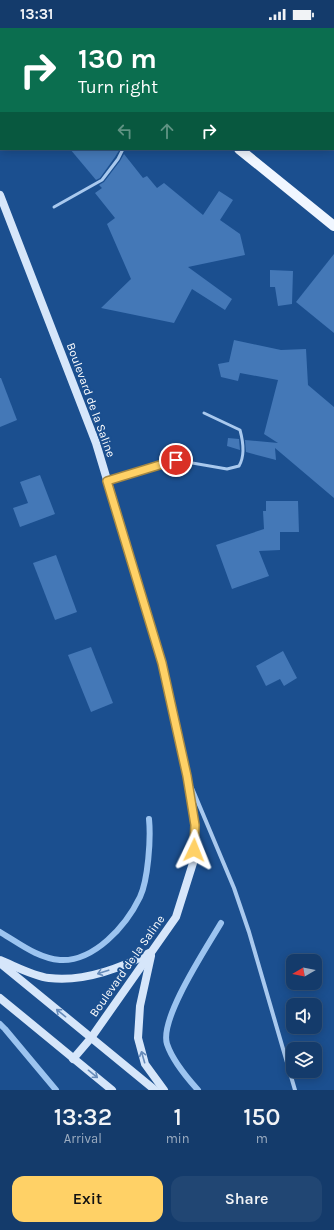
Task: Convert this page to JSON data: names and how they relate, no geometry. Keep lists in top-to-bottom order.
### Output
{
  "streets": {
    "main road": ["Boulevard de la Saline"]
  },
  "north": "left",
  "page": {
    "status": "13:31",
    "turn": ["130 m", "Turn right"],
    "eta": [
      "13:32",
      "Arrival",
      "1",
      "min",
      "150",
      "m"
    ],
    "buttons": ["Exit", "Share"]
  }
}
